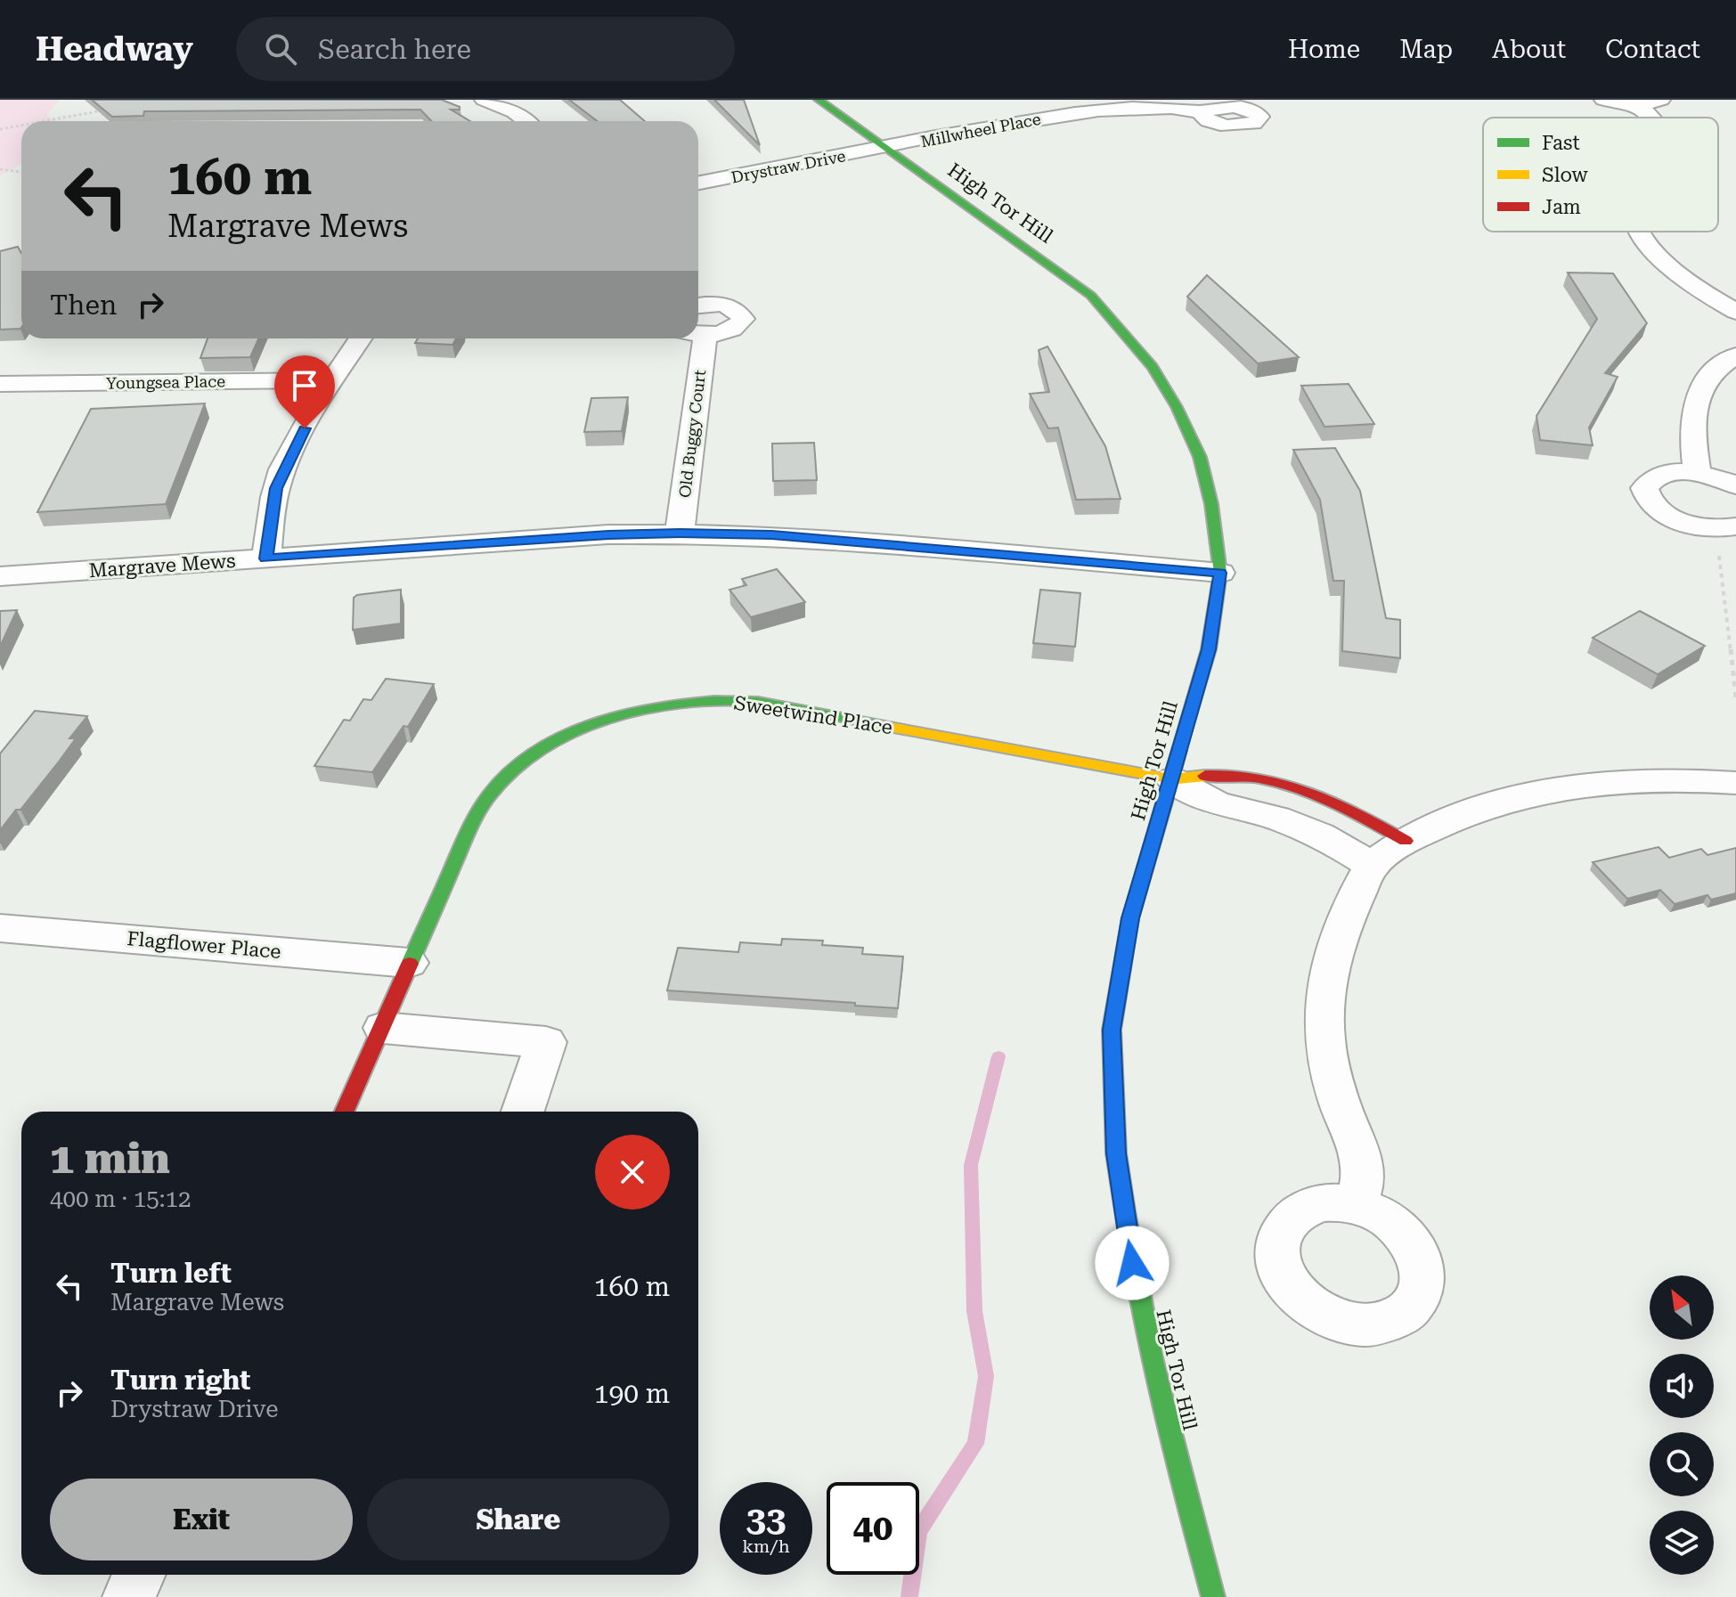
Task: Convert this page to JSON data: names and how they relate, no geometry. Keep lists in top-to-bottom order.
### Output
{
  "streets": {
    "street": [
      "Millwheel Place",
      "Drystraw Drive",
      "High Tor Hill",
      "Youngsea Place",
      "Old Buggy Court",
      "Margrave Mews",
      "Sweetwind Place",
      "Flagflower Place"
    ]
  },
  "crossings": [
    ["Millwheel Place", "Drystraw Drive"],
    ["Millwheel Place", "High Tor Hill"],
    ["Drystraw Drive", "High Tor Hill"],
    ["High Tor Hill", "Margrave Mews"],
    ["High Tor Hill", "Sweetwind Place"],
    ["Old Buggy Court", "Margrave Mews"],
    ["Sweetwind Place", "Flagflower Place"]
  ],
  "legend": ["Fast", "Slow", "Jam"],
  "north": "top left",
  "page": {
    "header": "Headway",
    "search": "Search here",
    "nav": [
      "Home",
      "Map",
      "About",
      "Contact"
    ],
    "turn": ["160 m", "Margrave Mews"],
    "then": "Then",
    "heading": ["1 min", "400 m · 15:12"],
    "list": [
      {
        "name": "Turn left",
        "note": "Margrave Mews",
        "value": "160 m"
      },
      {
        "name": "Turn right",
        "note": "Drystraw Drive",
        "value": "190 m"
      }
    ],
    "buttons": ["Exit", "Share"],
    "speed": "33 km/h",
    "limit": "40"
  }
}
